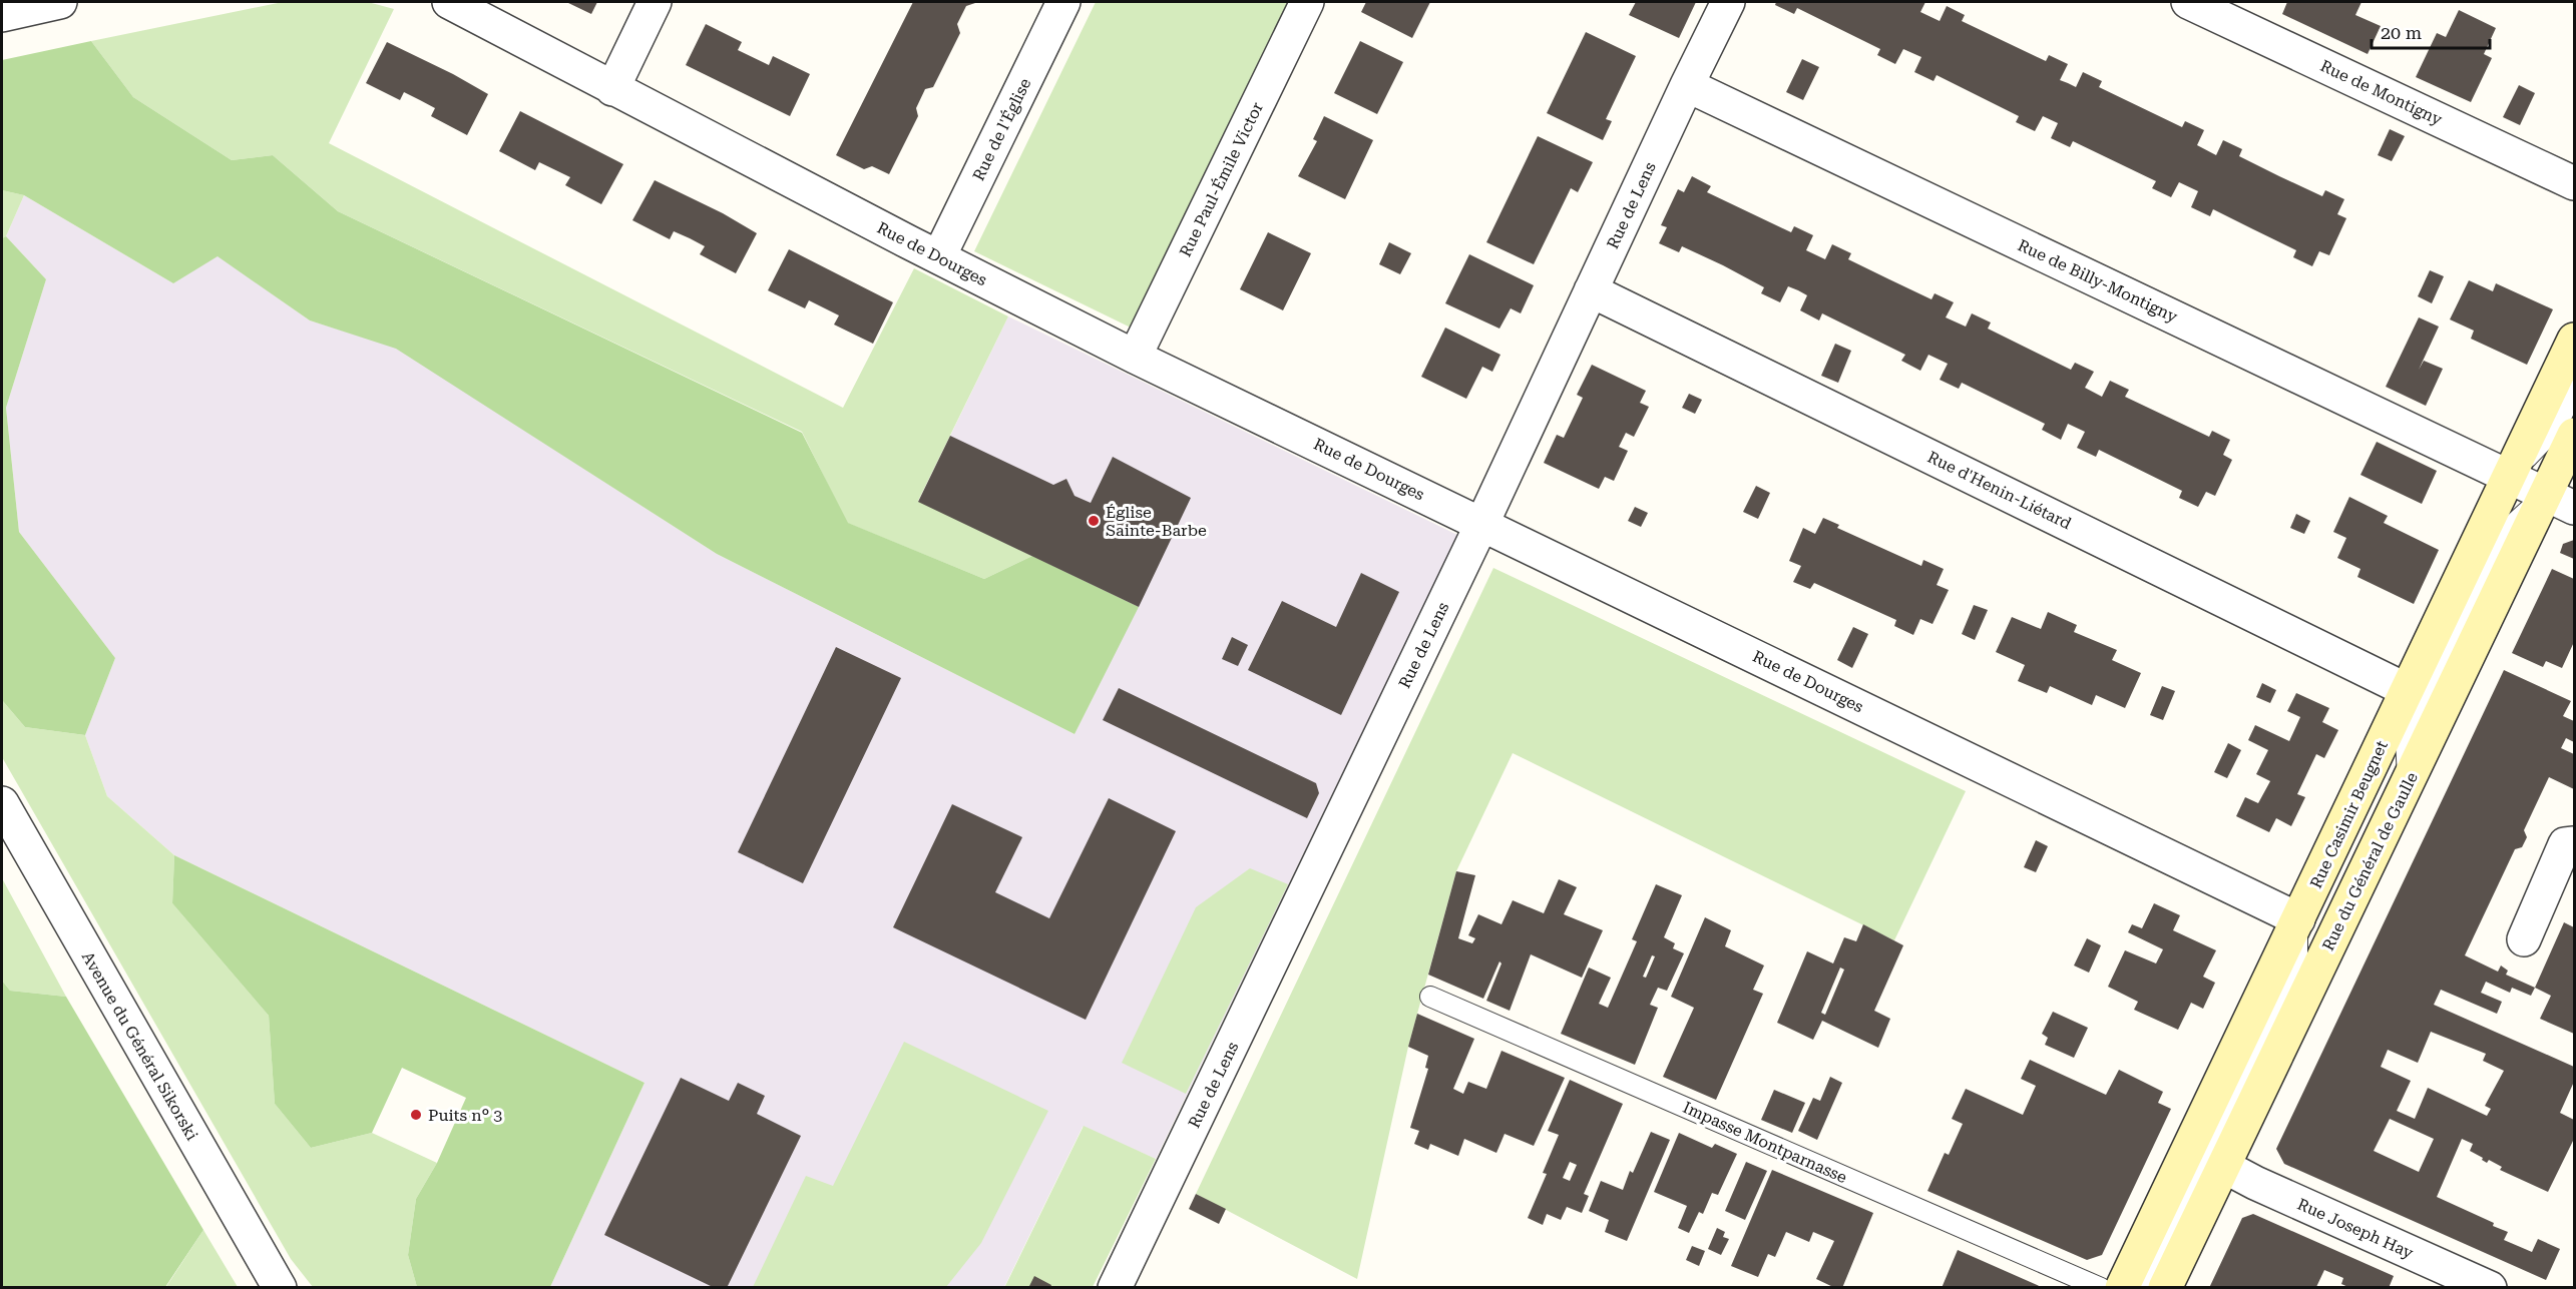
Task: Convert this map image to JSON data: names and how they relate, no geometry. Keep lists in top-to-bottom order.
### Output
{
  "streets": {
    "main road": ["Rue Casimir Beugnet", "Rue du Général de Gaulle"],
    "street": [
      "Rue de Montigny",
      "Rue de l'Église",
      "Rue Paul-Émile Victor",
      "Rue de Lens",
      "Rue de Dourges",
      "Rue de Billy-Montigny",
      "Rue d'Henin-Liétard",
      "Avenue du Général Sikorski",
      "Rue Joseph Hay"
    ],
    "lane": ["Impasse Montparnasse"]
  },
  "crossings": [
    ["Rue de l'Église", "Rue de Dourges"],
    ["Rue Paul-Émile Victor", "Rue de Dourges"],
    ["Rue de Lens", "Rue de Dourges"],
    ["Rue de Lens", "Rue de Billy-Montigny"],
    ["Rue de Lens", "Rue d'Henin-Liétard"],
    ["Rue de Dourges", "Rue Casimir Beugnet"],
    ["Rue de Billy-Montigny", "Rue Casimir Beugnet"],
    ["Rue de Billy-Montigny", "Rue du Général de Gaulle"],
    ["Rue d'Henin-Liétard", "Rue Casimir Beugnet"],
    ["Rue du Général de Gaulle", "Rue Joseph Hay"]
  ],
  "places": ["Église Sainte-Barbe", "Puits n° 3"],
  "scale_bar": "20 m"
}
